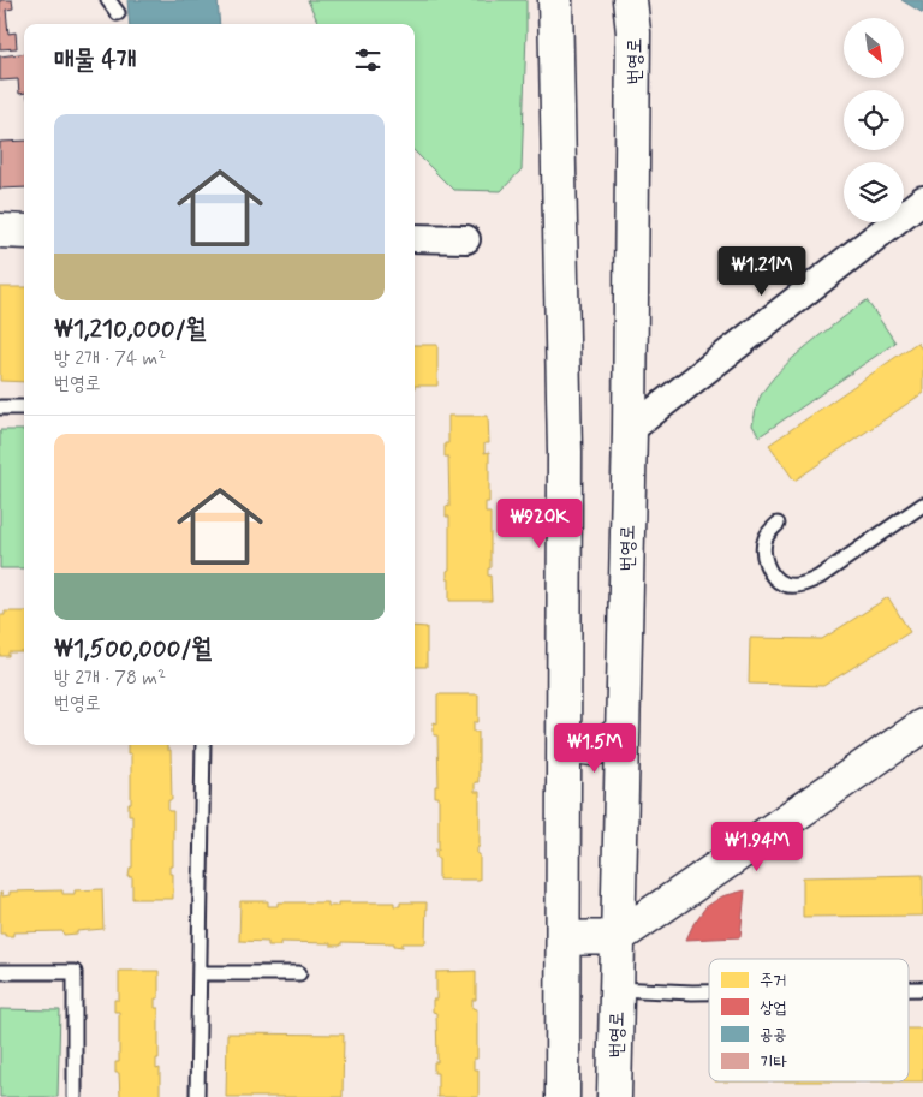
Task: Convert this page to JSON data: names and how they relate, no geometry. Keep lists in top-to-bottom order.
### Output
{
  "streets": {
    "street": ["번영로"]
  },
  "legend": [
    "주거",
    "상업",
    "공공",
    "기타"
  ],
  "north": "bottom right",
  "page": {
    "heading": "매물 4개",
    "list": [
      {
        "name": "₩1,210,000/월",
        "note": "방 2개 · 74 m² · 번영로"
      },
      {
        "name": "₩1,500,000/월",
        "note": "방 2개 · 78 m² · 번영로"
      }
    ],
    "price": [
      "₩1.21M",
      "₩920K",
      "₩1.5M",
      "₩1.94M"
    ]
  }
}
